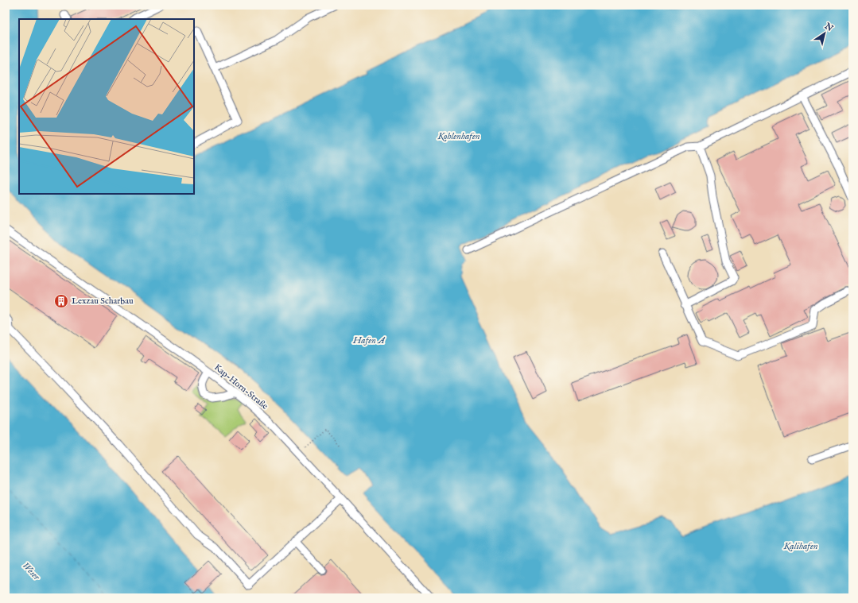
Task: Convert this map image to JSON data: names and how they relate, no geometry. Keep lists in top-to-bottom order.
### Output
{
  "streets": {
    "street": ["Kap-Horn-Straße"]
  },
  "water": [
    "Kohlenhafen",
    "Hafen A",
    "Kalihafen",
    "Weser"
  ],
  "places": {
    "building": ["Lexzau Scharbau"]
  },
  "north": "top right"
}
